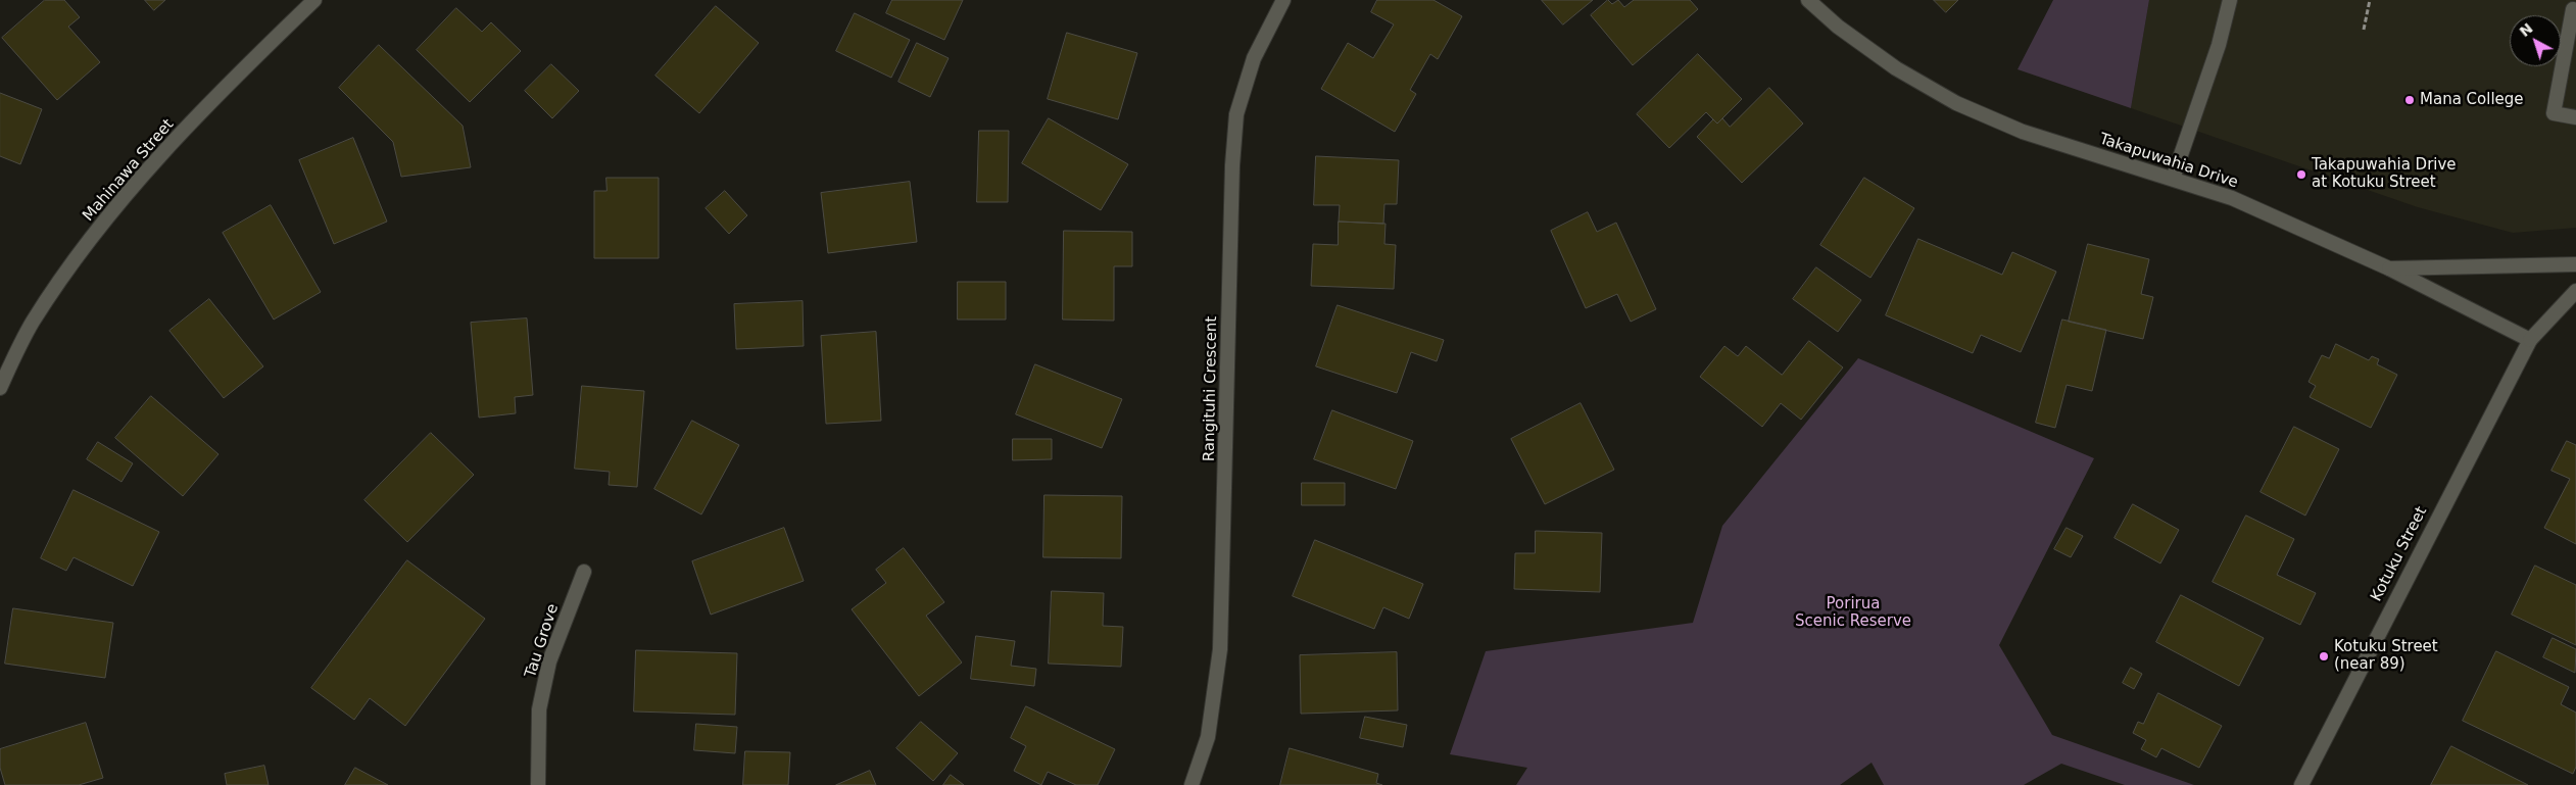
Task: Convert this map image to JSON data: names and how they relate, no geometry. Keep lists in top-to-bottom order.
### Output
{
  "streets": {
    "street": [
      "Takapuwahia Drive",
      "Mahinawa Street",
      "Rangituhi Crescent",
      "Kotuku Street",
      "Tau Grove"
    ]
  },
  "crossings": [
    ["Takapuwahia Drive", "Kotuku Street"]
  ],
  "parks": ["Porirua Scenic Reserve"],
  "places": ["Mana College", "Takapuwahia Drive at Kotuku Street", "Kotuku Street (near 89)"],
  "north": "top left"
}
